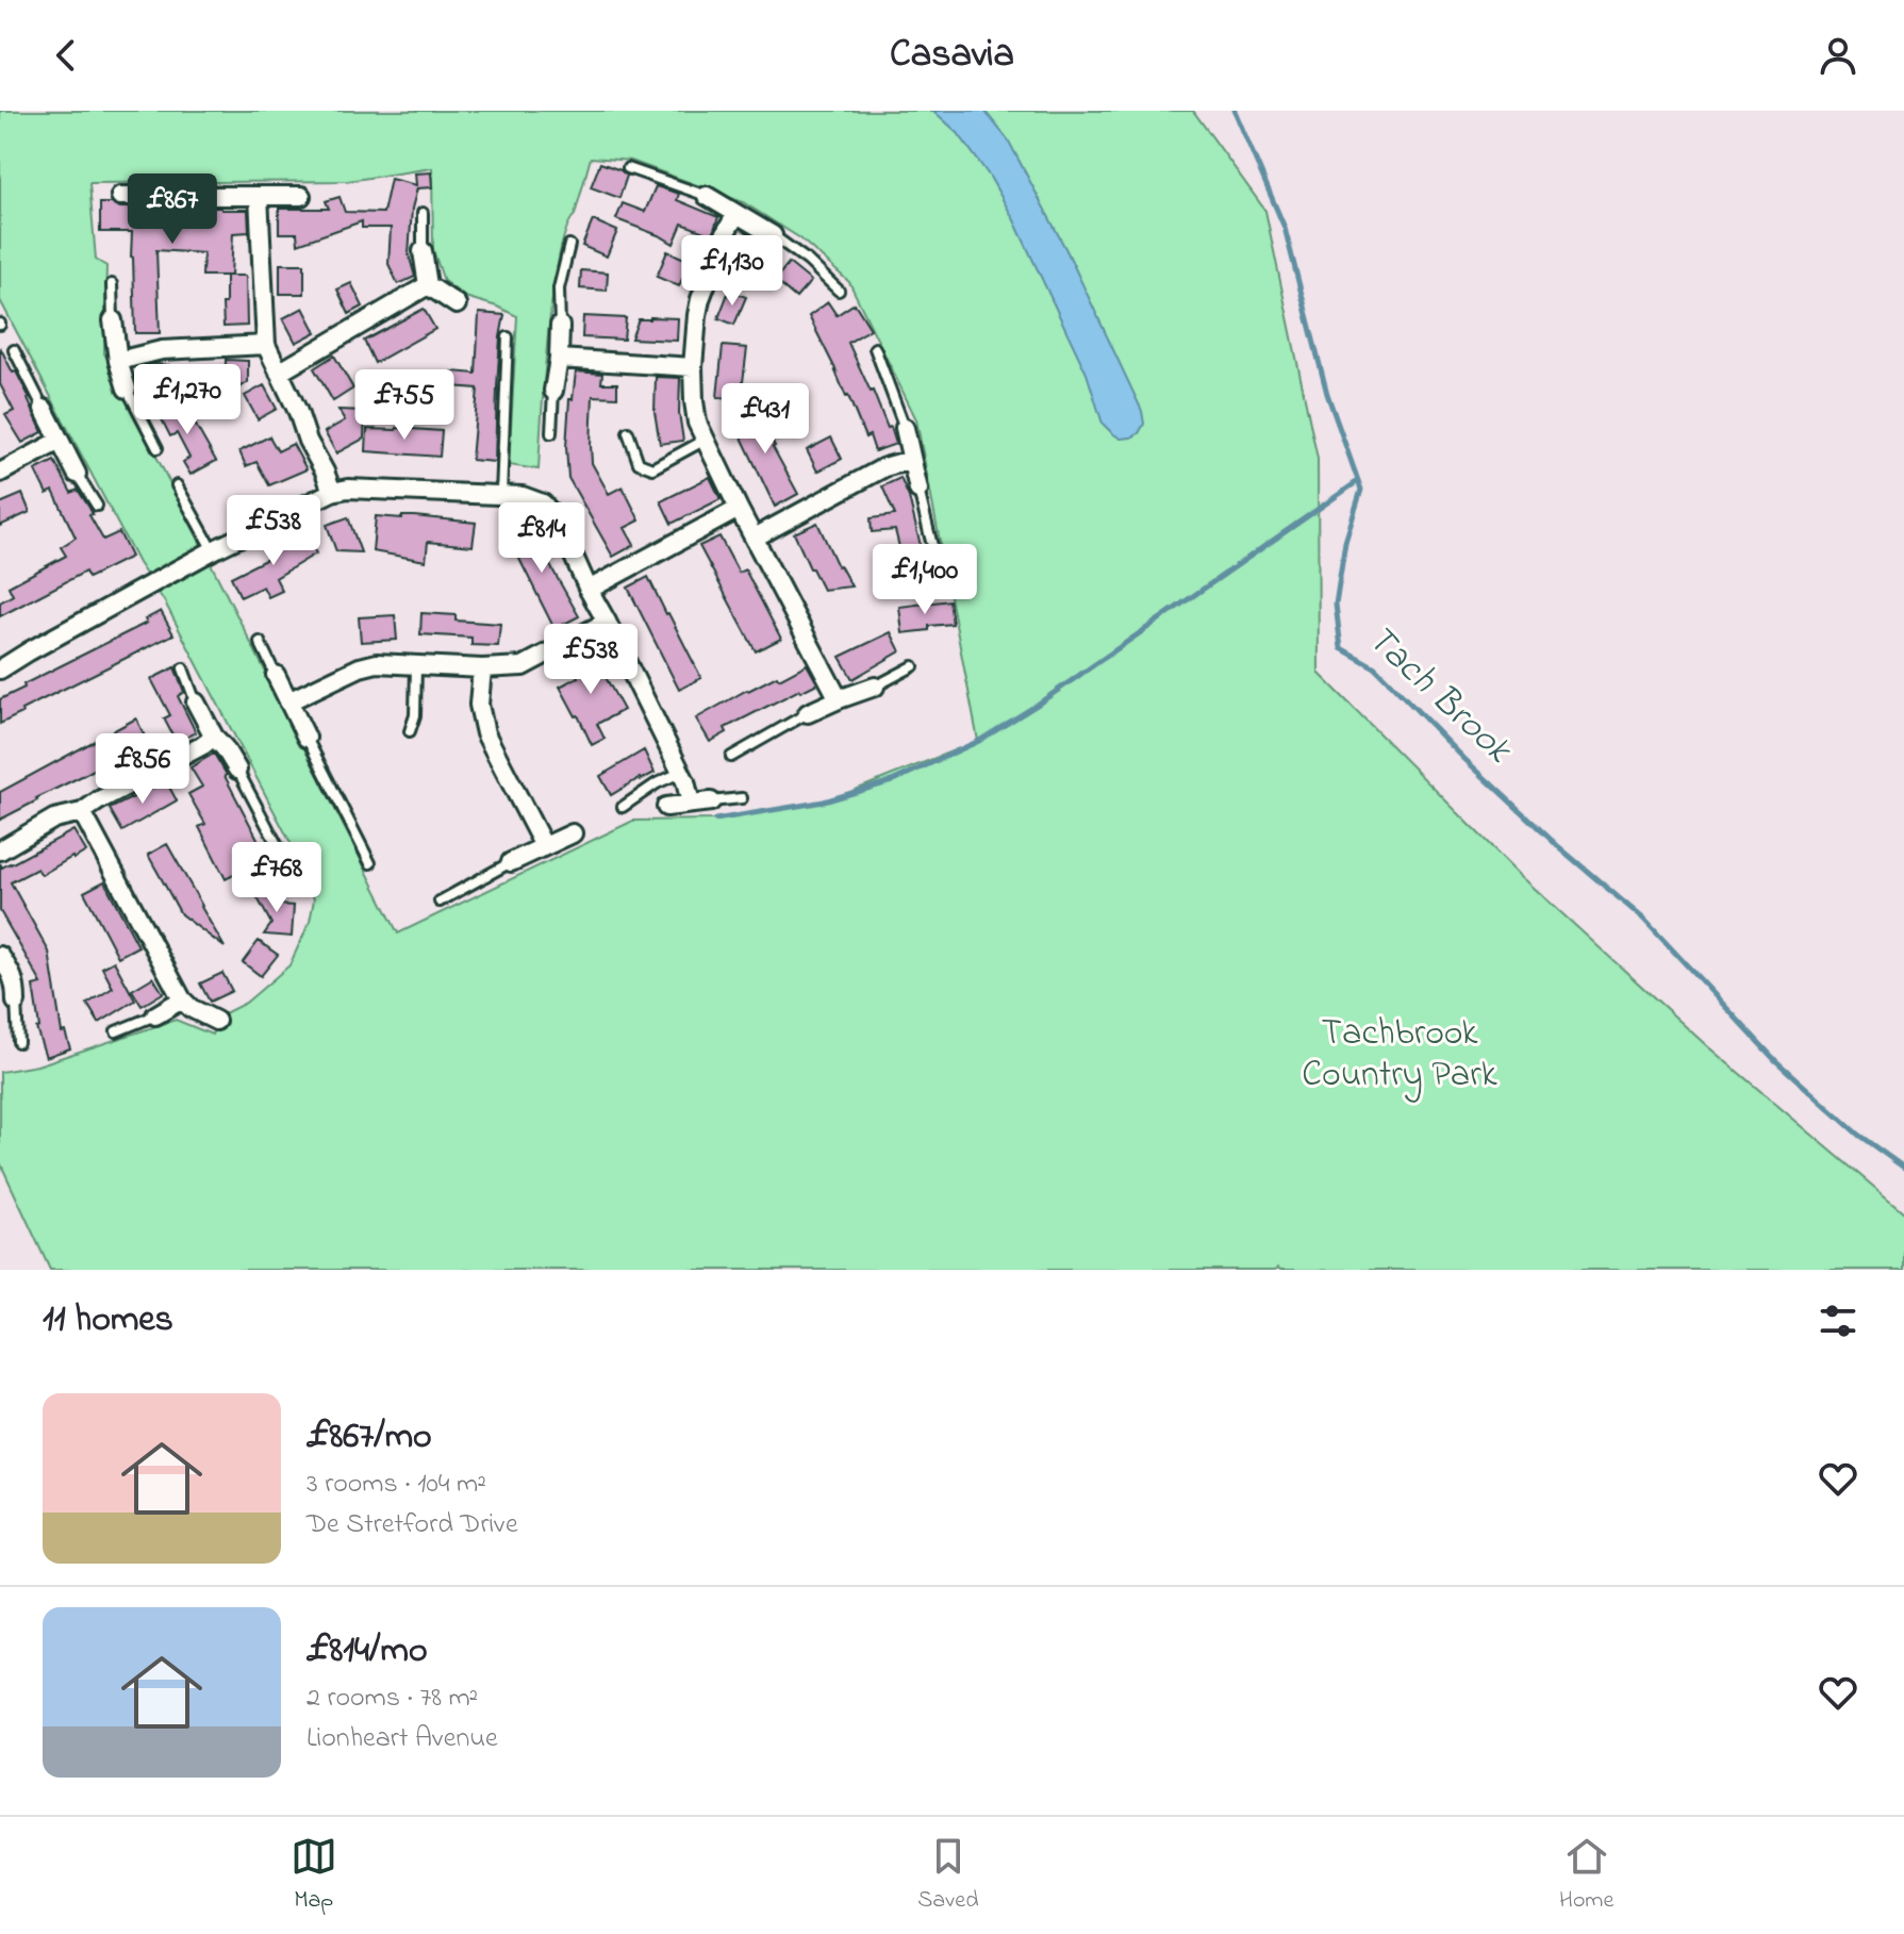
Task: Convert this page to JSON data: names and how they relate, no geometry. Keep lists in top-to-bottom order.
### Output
{
  "water": ["Tach Brook"],
  "parks": ["Tachbrook Country Park"],
  "page": {
    "header": "Casavia",
    "price": [
      "£867",
      "£1,130",
      "£1,270",
      "£755",
      "£431",
      "£538",
      "£814",
      "£1,400",
      "£538",
      "£856",
      "£768"
    ],
    "heading": "11 homes",
    "list": [
      {
        "name": "£867/mo",
        "note": "3 rooms · 104 m² · De Stretford Drive"
      },
      {
        "name": "£814/mo",
        "note": "2 rooms · 78 m² · Lionheart Avenue"
      }
    ],
    "tabs": ["Map", "Saved", "Home"]
  }
}
